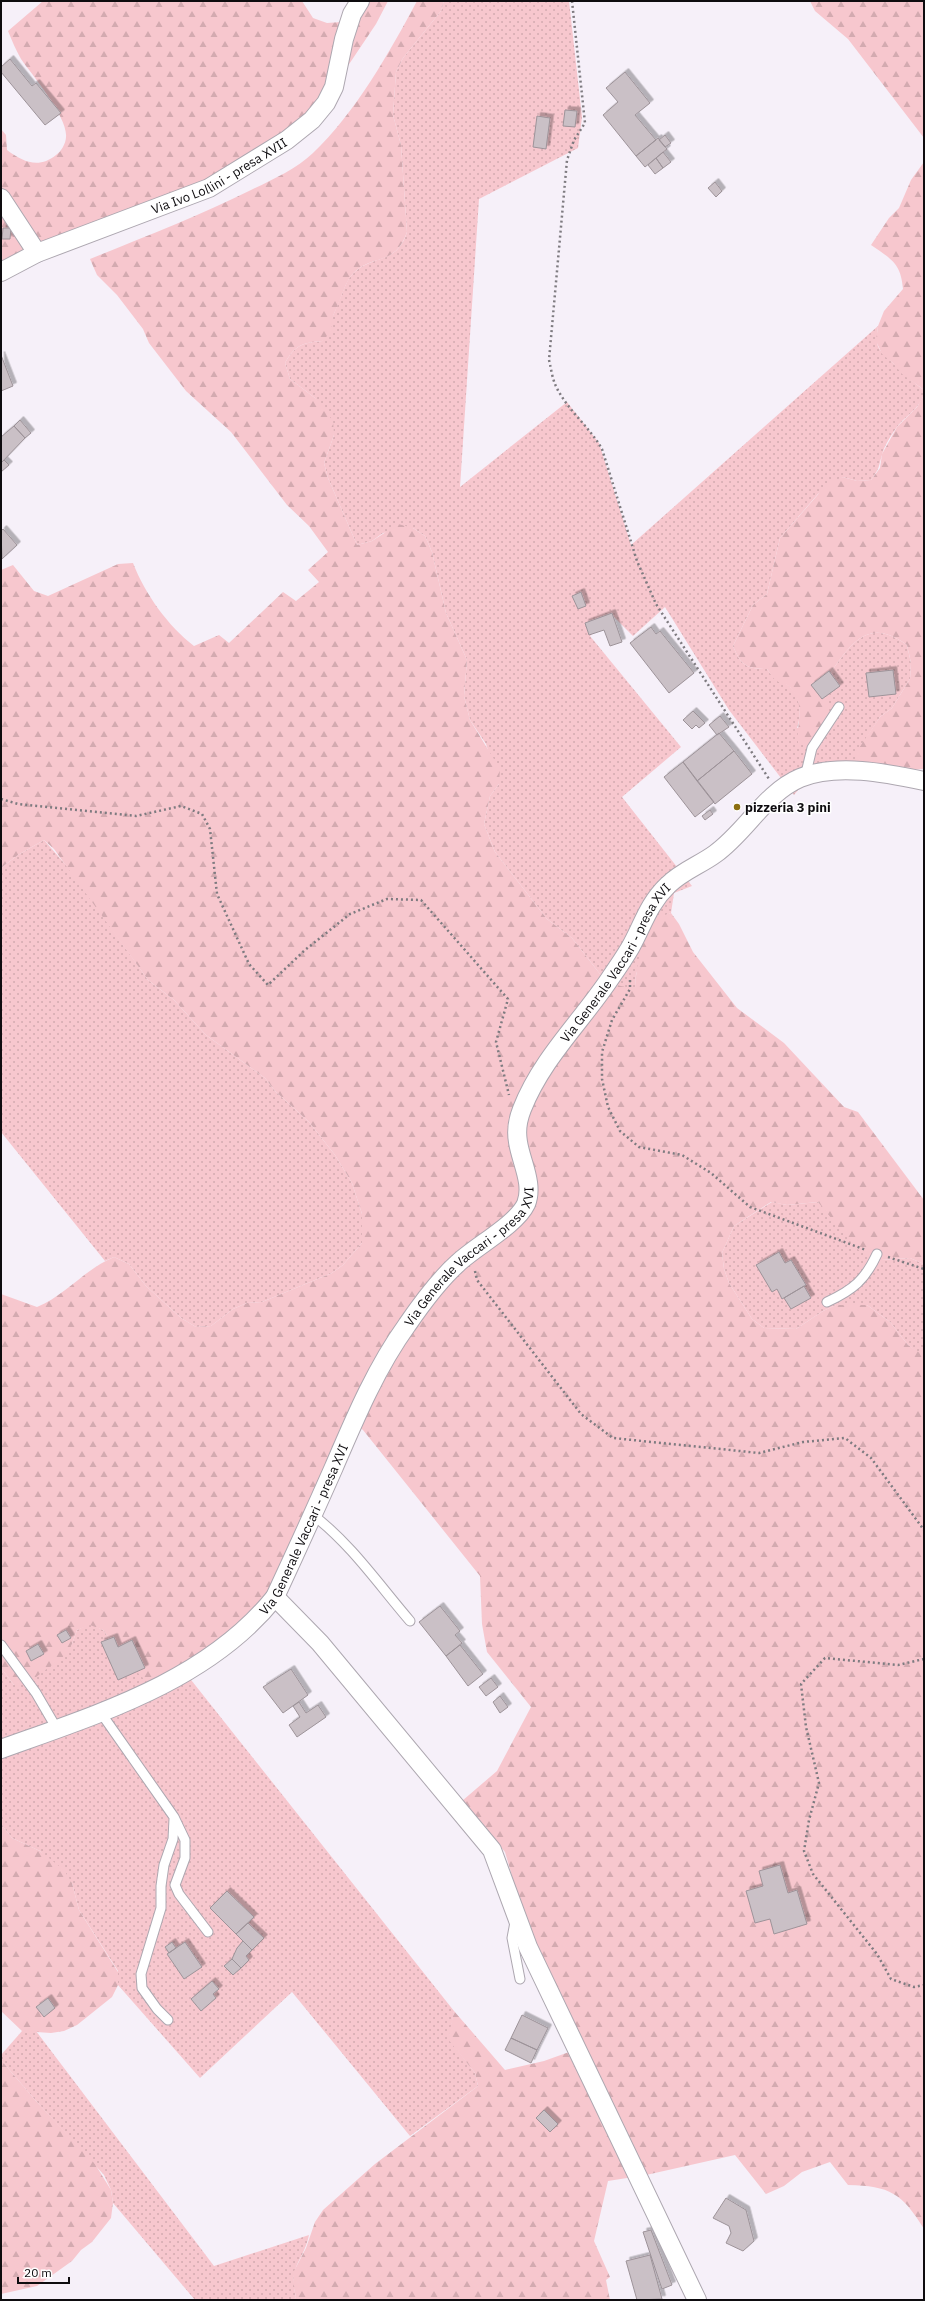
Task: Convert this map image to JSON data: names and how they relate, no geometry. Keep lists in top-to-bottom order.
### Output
{
  "streets": {
    "street": ["Via Ivo Lollini - presa XVII", "Via Generale Vaccari - presa XVI"]
  },
  "places": ["pizzeria 3 pini"],
  "scale_bar": "20 m"
}
